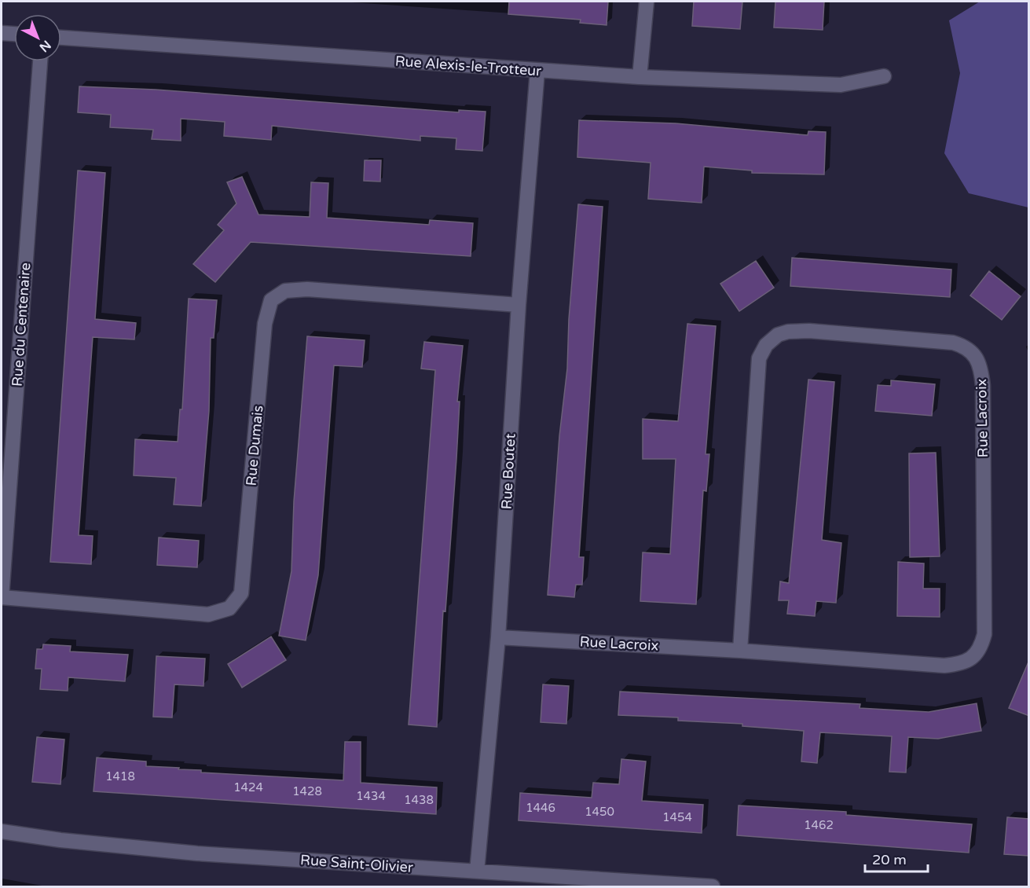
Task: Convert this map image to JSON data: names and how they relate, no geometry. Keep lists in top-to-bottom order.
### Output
{
  "streets": {
    "street": [
      "Rue Alexis-le-Trotteur",
      "Rue du Centenaire",
      "Rue Lacroix",
      "Rue Dumais",
      "Rue Boutet",
      "Rue Saint-Olivier"
    ]
  },
  "crossings": [
    ["Rue Alexis-le-Trotteur", "Rue Boutet"],
    ["Rue du Centenaire", "Rue Dumais"],
    ["Rue Lacroix", "Rue Boutet"],
    ["Rue Dumais", "Rue Boutet"],
    ["Rue Boutet", "Rue Saint-Olivier"]
  ],
  "house_numbers": [
    "1418",
    "1424",
    "1428",
    "1434",
    "1438",
    "1446",
    "1450",
    "1454",
    "1462"
  ],
  "scale_bar": "20 m",
  "north": "bottom right"
}
